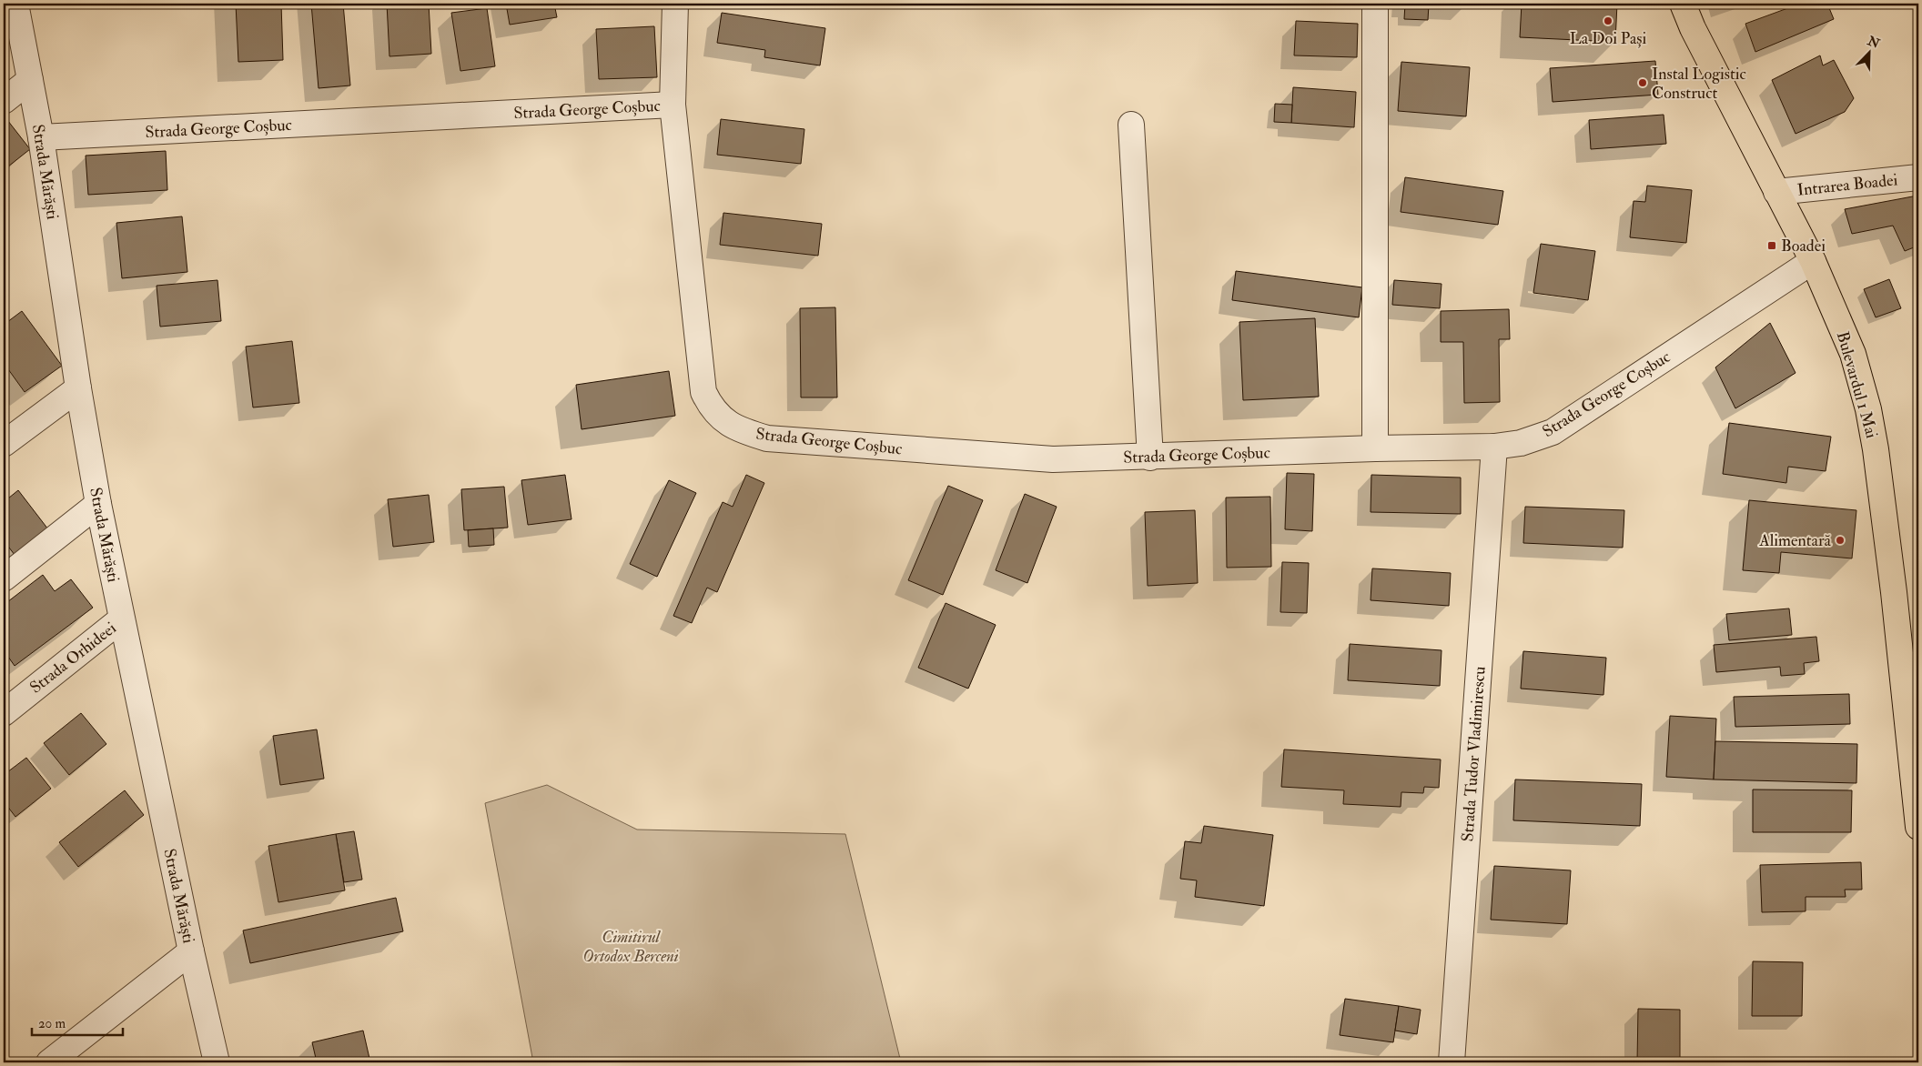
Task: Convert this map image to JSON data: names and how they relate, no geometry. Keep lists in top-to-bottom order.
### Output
{
  "streets": {
    "main road": ["Bulevardul 1 Mai"],
    "street": [
      "Strada George Coșbuc",
      "Strada Mărăști",
      "Intrarea Boadei",
      "Strada Orhideei",
      "Strada Tudor Vladimirescu"
    ]
  },
  "crossings": [
    ["Strada George Coșbuc", "Strada Mărăști"],
    ["Strada George Coșbuc", "Bulevardul 1 Mai"],
    ["Strada George Coșbuc", "Strada Tudor Vladimirescu"],
    ["Strada Mărăști", "Strada Orhideei"],
    ["Intrarea Boadei", "Bulevardul 1 Mai"]
  ],
  "parks": ["Cimitirul Ortodox Berceni"],
  "places": {
    "other": ["La Doi Pași", "Instal Logistic Construct", "Alimentară"],
    "transit": ["Boadei"]
  },
  "scale_bar": "20 m",
  "north": "top right"
}
